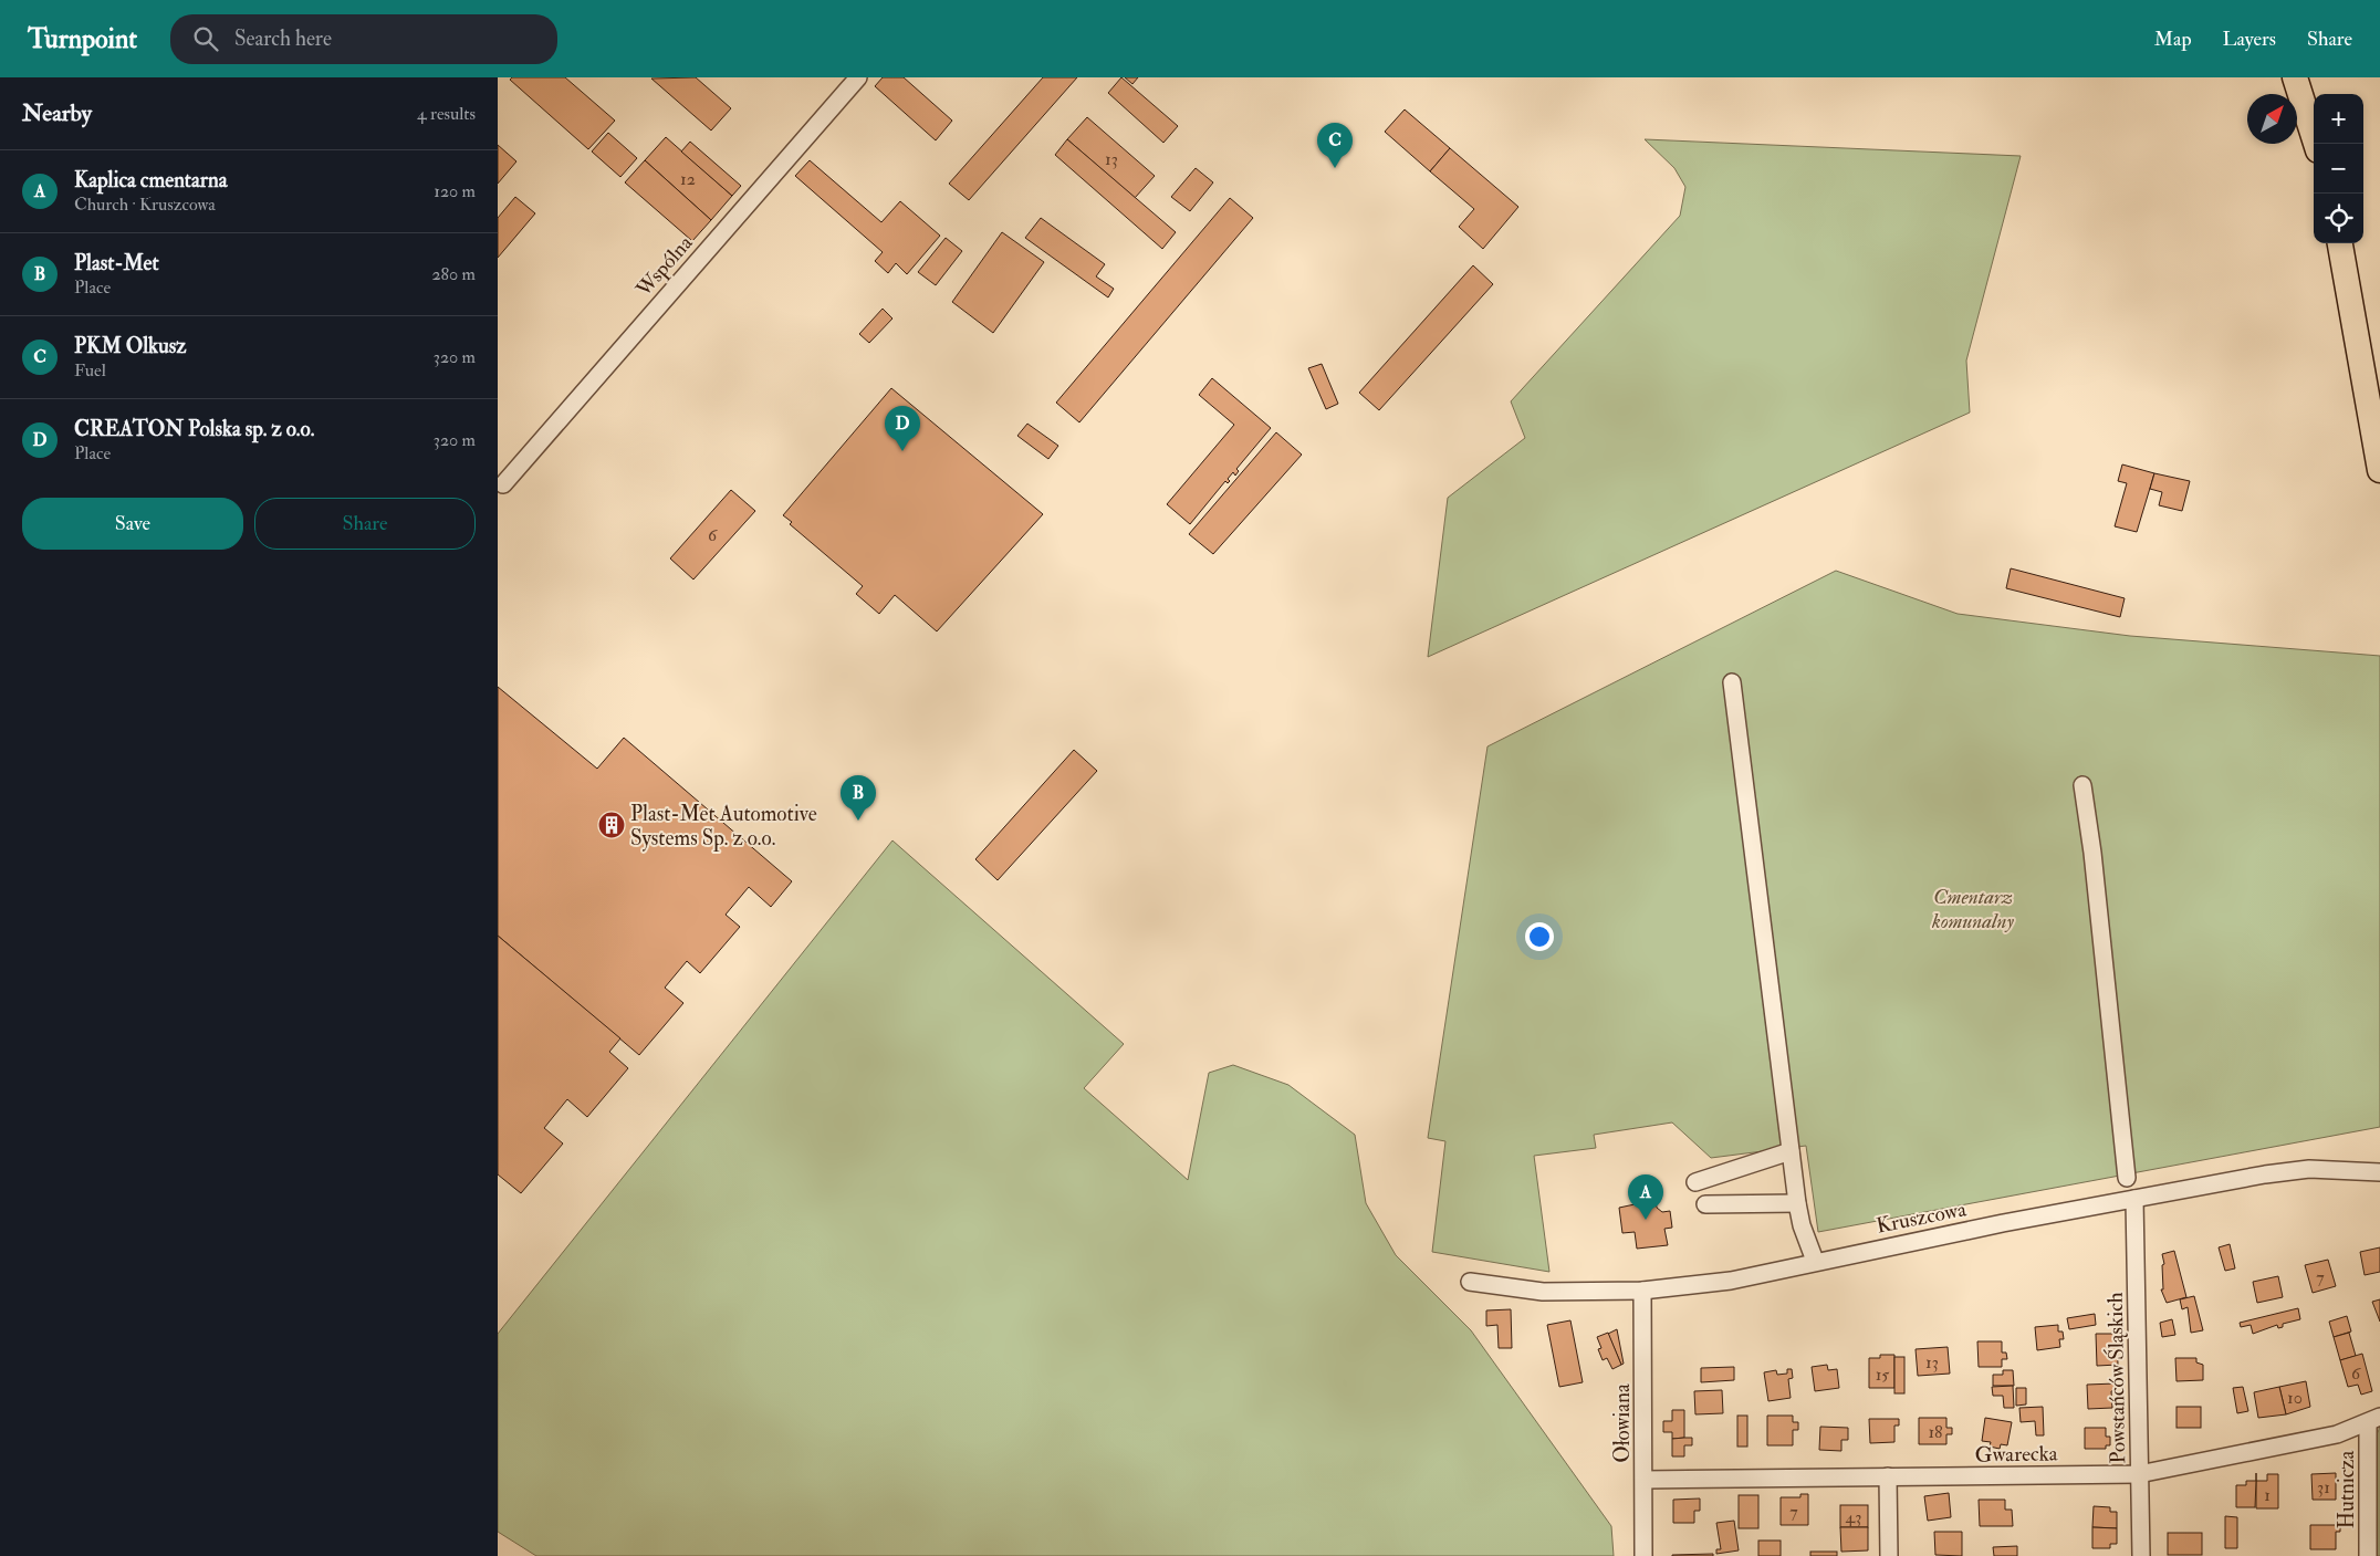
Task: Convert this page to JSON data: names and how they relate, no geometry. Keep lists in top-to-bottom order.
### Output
{
  "streets": {
    "street": [
      "Wspólna",
      "Kruszcowa",
      "Powstańców Śląskich",
      "Ołowiana",
      "Gwarecka",
      "Hutnicza"
    ]
  },
  "crossings": [
    ["Kruszcowa", "Powstańców Śląskich"],
    ["Kruszcowa", "Ołowiana"],
    ["Powstańców Śląskich", "Gwarecka"],
    ["Ołowiana", "Gwarecka"],
    ["Gwarecka", "Hutnicza"]
  ],
  "parks": ["Cmentarz komunalny"],
  "places": {
    "building": ["Plast-Met Automotive Systems Sp. z o.o."]
  },
  "house_numbers": [
    "13",
    "12",
    "6",
    "7",
    "13",
    "6",
    "15",
    "10",
    "18",
    "31",
    "1",
    "7",
    "43"
  ],
  "north": "top right",
  "page": {
    "header": "Turnpoint",
    "search": "Search here",
    "nav": ["Map", "Layers", "Share"],
    "heading": ["Nearby", "4 results"],
    "map_buttons": ["+", "−"],
    "pins": [
      "C",
      "D",
      "B",
      "A"
    ],
    "list": [
      {
        "mark": "A",
        "name": "Kaplica cmentarna",
        "note": "Church · Kruszcowa",
        "value": "120 m"
      },
      {
        "mark": "B",
        "name": "Plast-Met",
        "note": "Place",
        "value": "280 m"
      },
      {
        "mark": "C",
        "name": "PKM Olkusz",
        "note": "Fuel",
        "value": "320 m"
      },
      {
        "mark": "D",
        "name": "CREATON Polska sp. z o.o.",
        "note": "Place",
        "value": "320 m"
      }
    ],
    "buttons": ["Save", "Share"]
  }
}
